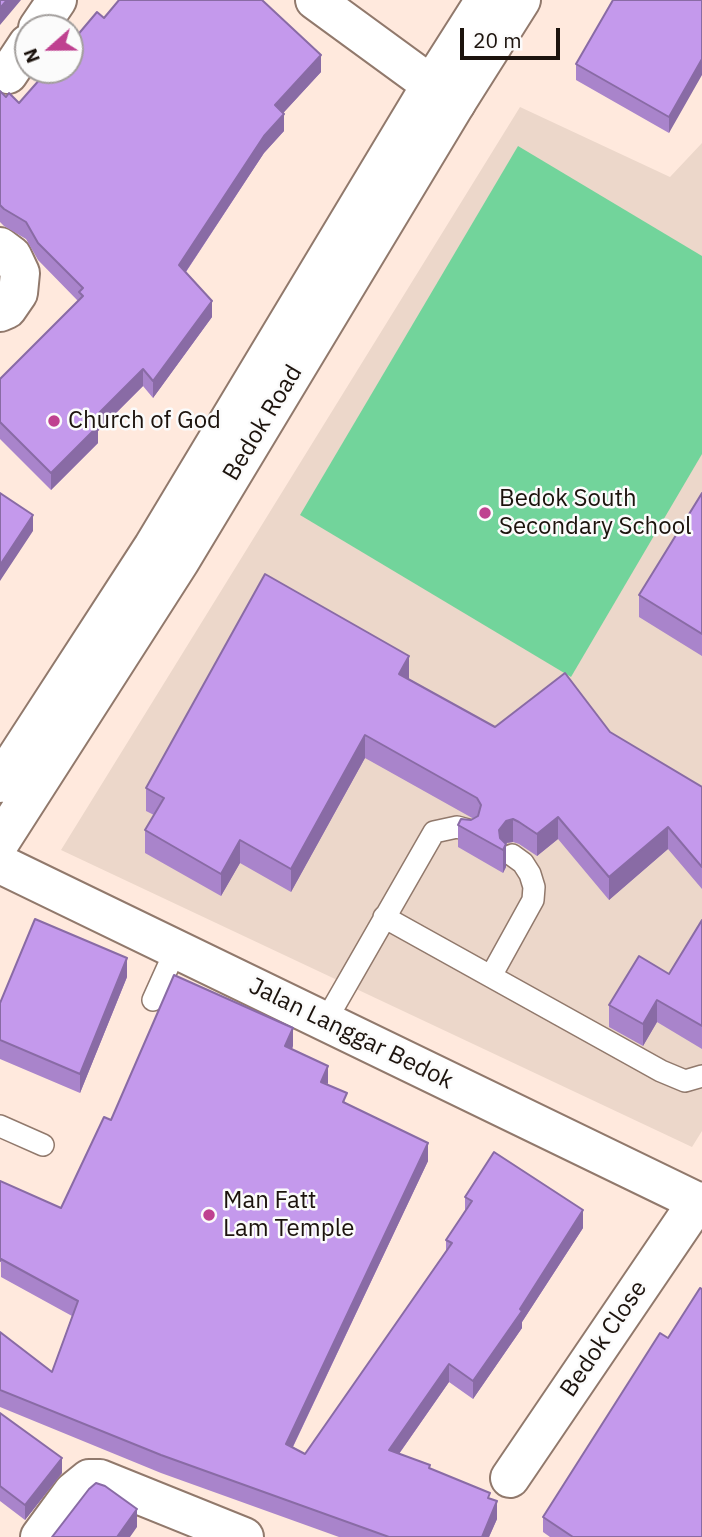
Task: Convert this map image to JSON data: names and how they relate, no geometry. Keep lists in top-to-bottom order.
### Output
{
  "streets": {
    "main road": ["Bedok Road", "Jalan Langgar Bedok", "Bedok Close"]
  },
  "crossings": [
    ["Jalan Langgar Bedok", "Bedok Close"]
  ],
  "places": ["Church of God", "Bedok South Secondary School", "Man Fatt Lam Temple"],
  "scale_bar": "20 m",
  "north": "left"
}
